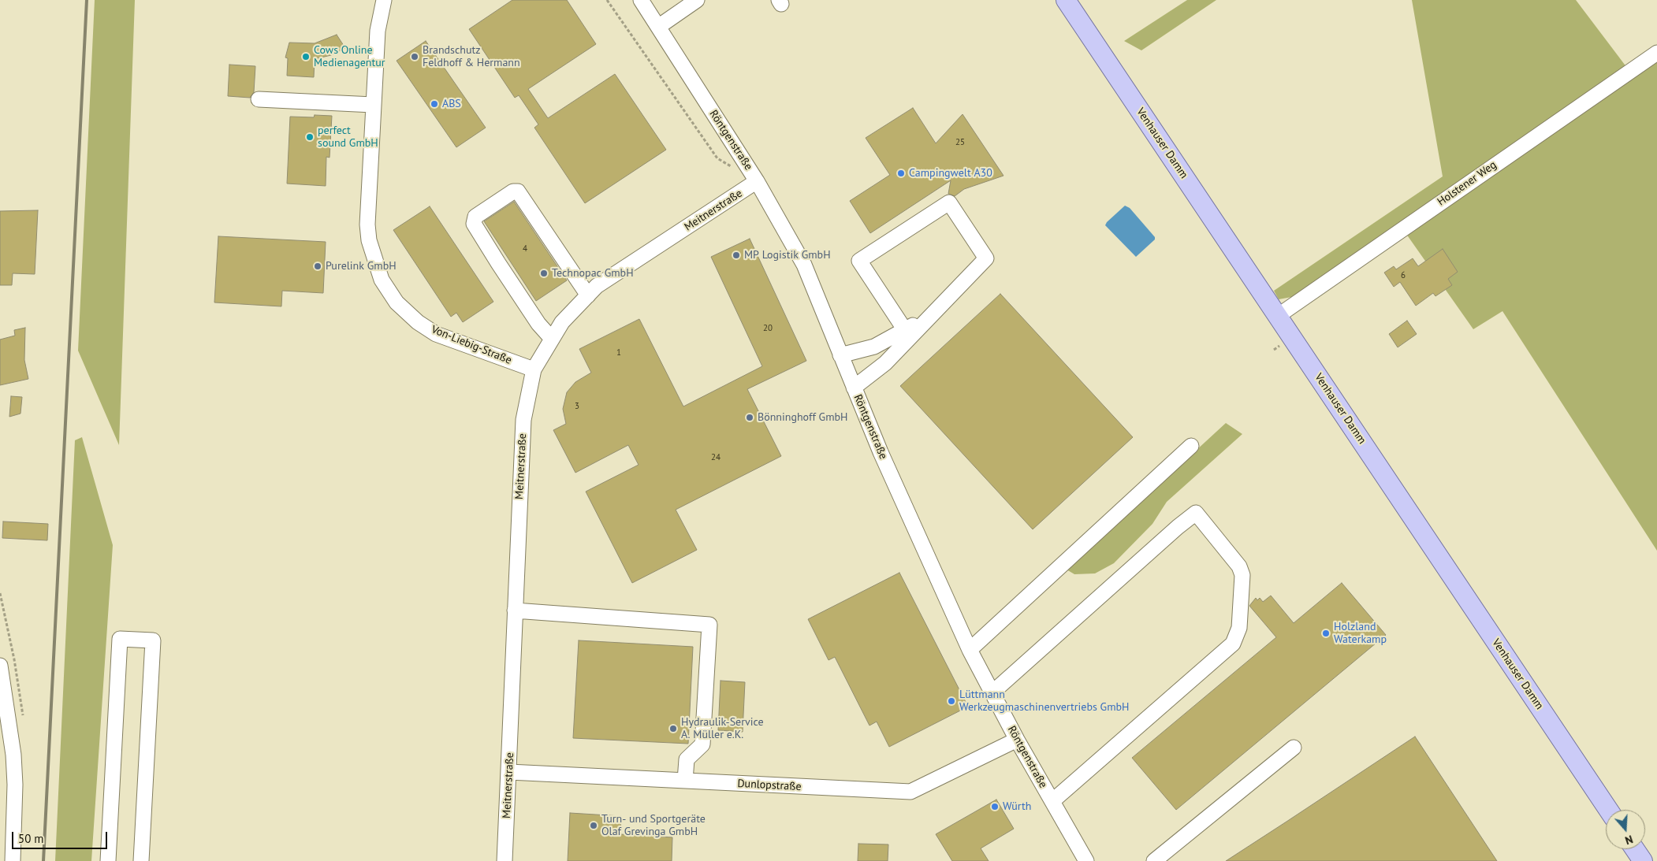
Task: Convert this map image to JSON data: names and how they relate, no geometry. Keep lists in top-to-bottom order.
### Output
{
  "streets": {
    "main road": ["Venhauser Damm"],
    "street": [
      "Röntgenstraße",
      "Holstener Weg",
      "Meitnerstraße",
      "Von-Liebig-Straße",
      "Dunlopstraße"
    ]
  },
  "crossings": [
    ["Röntgenstraße", "Meitnerstraße"],
    ["Röntgenstraße", "Dunlopstraße"],
    ["Venhauser Damm", "Holstener Weg"],
    ["Meitnerstraße", "Von-Liebig-Straße"],
    ["Meitnerstraße", "Dunlopstraße"]
  ],
  "places": [
    "Cows Online Medienagentur",
    "Brandschutz Feldhoff & Hermann",
    "ABS",
    "perfect sound GmbH",
    "Campingwelt A30",
    "MP Logistik GmbH",
    "Purelink GmbH",
    "Technopac GmbH",
    "Bönninghoff GmbH",
    "Holzland Waterkamp",
    "Lüttmann Werkzeugmaschinenvertriebs GmbH",
    "Hydraulik-Service A. Müller e.K.",
    "Würth",
    "Turn- und Sportgeräte Olaf Grevinga GmbH"
  ],
  "house_numbers": [
    "25",
    "4",
    "6",
    "20",
    "1",
    "3",
    "24"
  ],
  "scale_bar": "50 m",
  "north": "bottom"
}
